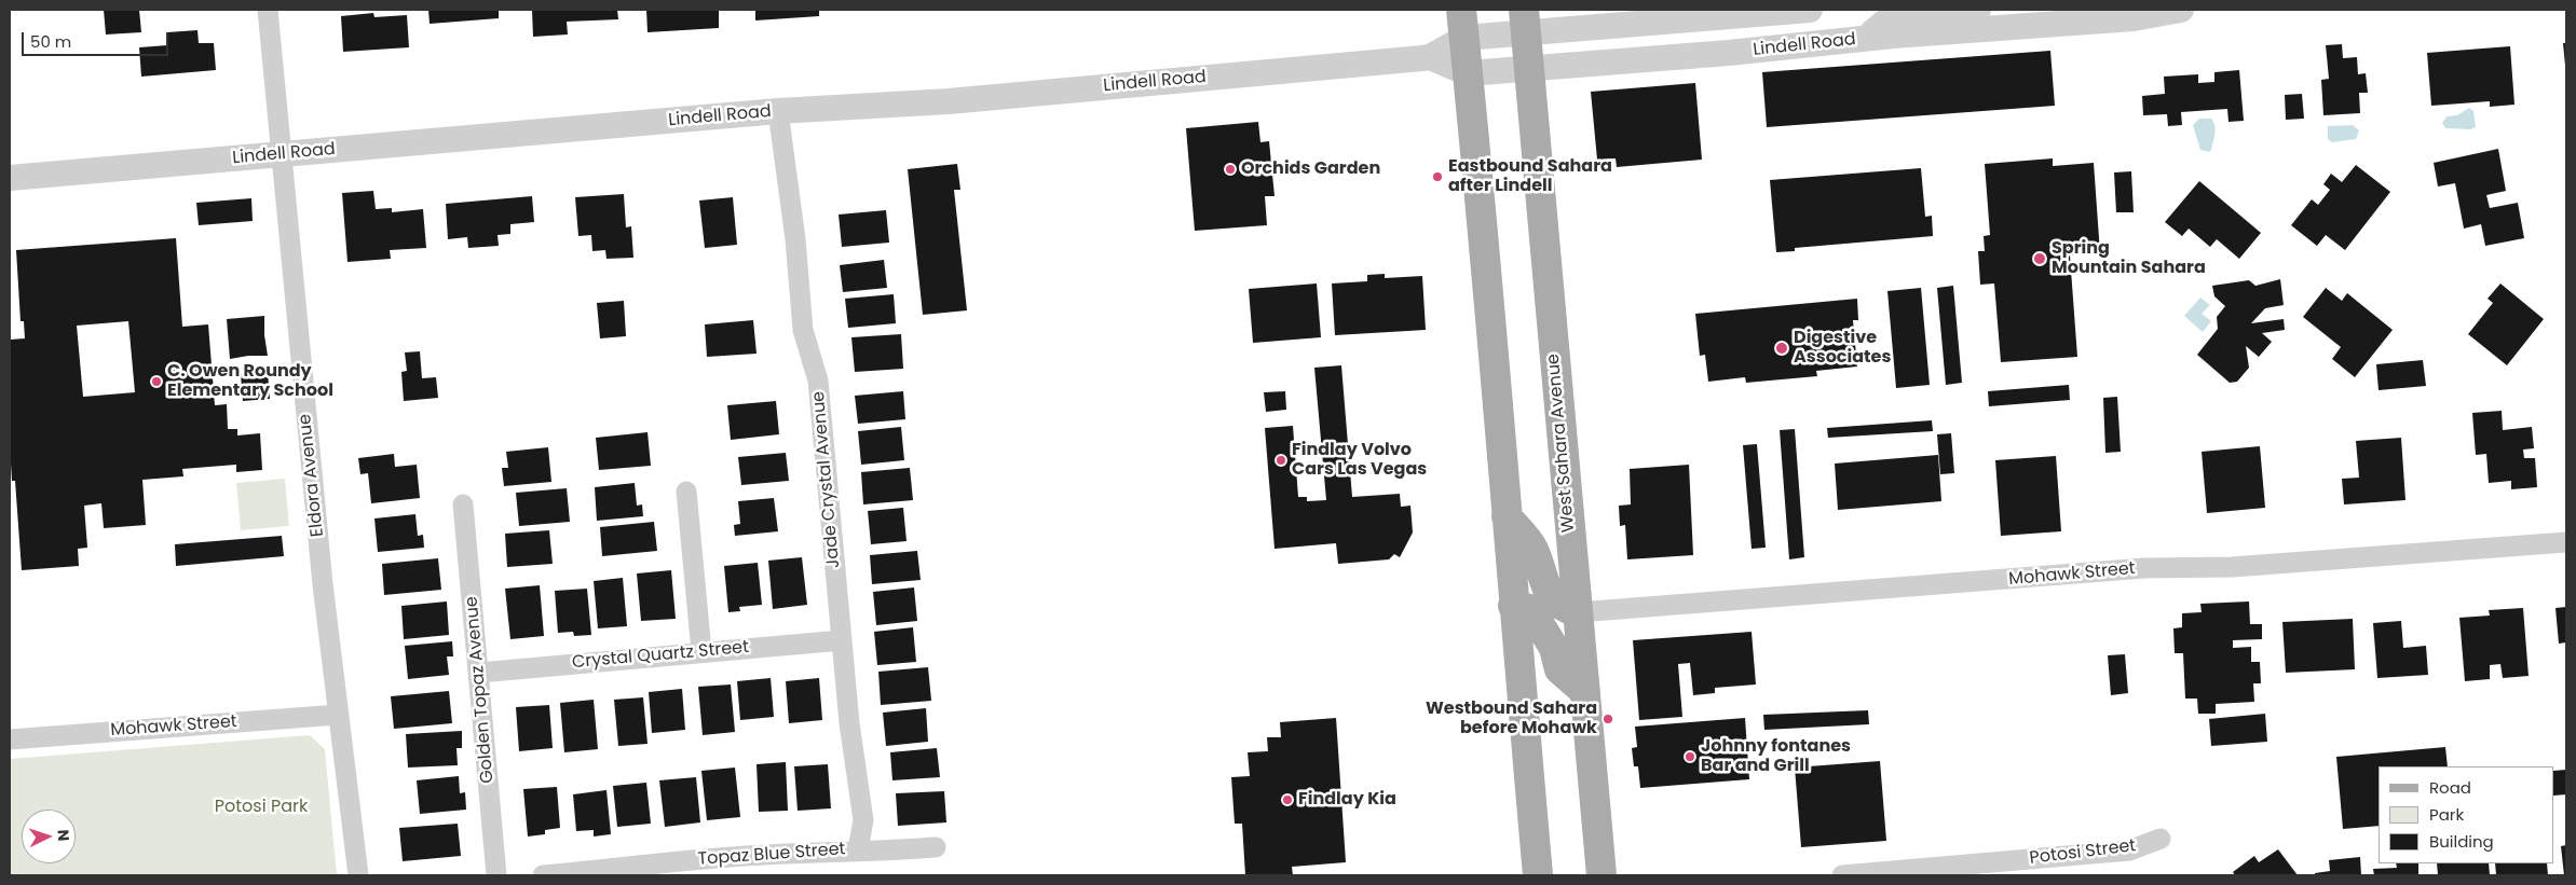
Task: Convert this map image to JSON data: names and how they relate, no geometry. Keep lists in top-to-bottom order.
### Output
{
  "streets": {
    "main road": ["West Sahara Avenue"],
    "street": [
      "Lindell Road",
      "Eldora Avenue",
      "Jade Crystal Avenue",
      "Mohawk Street",
      "Crystal Quartz Street",
      "Golden Topaz Avenue",
      "Potosi Street",
      "Topaz Blue Street"
    ]
  },
  "crossings": [
    ["Lindell Road", "West Sahara Avenue"],
    ["Lindell Road", "Eldora Avenue"],
    ["Lindell Road", "Jade Crystal Avenue"],
    ["West Sahara Avenue", "Mohawk Street"],
    ["Eldora Avenue", "Mohawk Street"],
    ["Jade Crystal Avenue", "Crystal Quartz Street"],
    ["Jade Crystal Avenue", "Topaz Blue Street"],
    ["Crystal Quartz Street", "Golden Topaz Avenue"]
  ],
  "parks": ["Potosi Park"],
  "places": [
    "Orchids Garden",
    "Eastbound Sahara after Lindell",
    "Spring Mountain Sahara",
    "Digestive Associates",
    "C. Owen Roundy Elementary School",
    "Findlay Volvo Cars Las Vegas",
    "Westbound Sahara before Mohawk",
    "Johnny fontanes Bar and Grill",
    "Findlay Kia"
  ],
  "legend": ["Road", "Park", "Building"],
  "scale_bar": "50 m",
  "north": "right"
}
